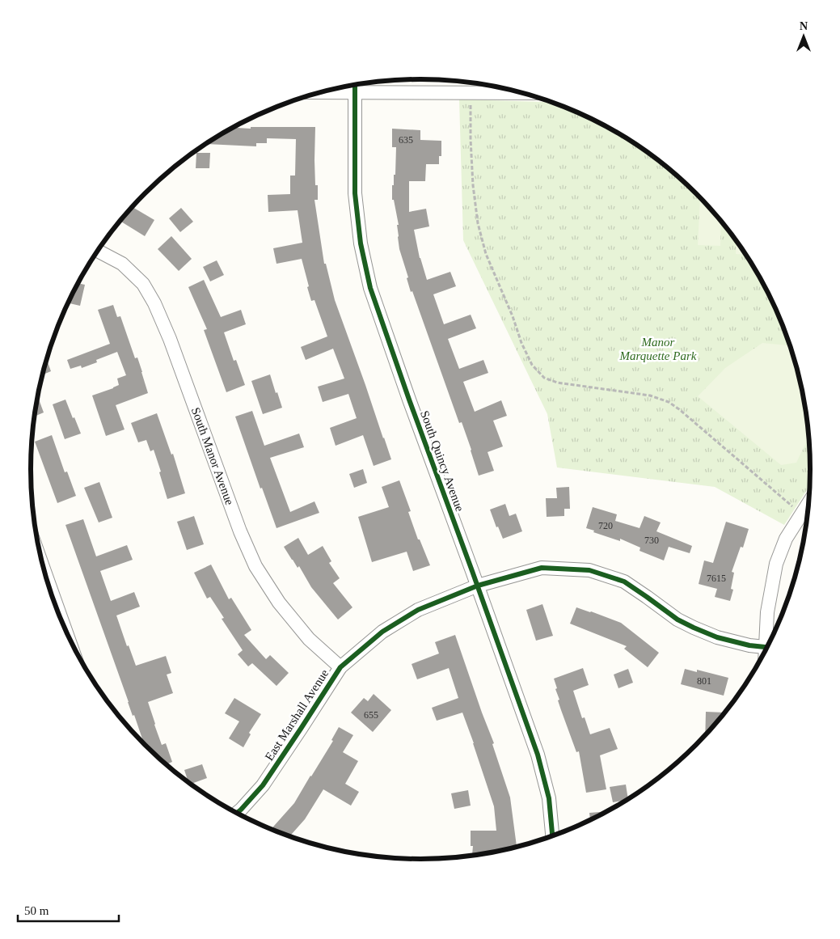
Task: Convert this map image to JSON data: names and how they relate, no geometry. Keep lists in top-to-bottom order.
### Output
{
  "streets": {
    "street": ["South Manor Avenue", "South Quincy Avenue", "East Marshall Avenue"]
  },
  "crossings": [
    ["South Manor Avenue", "East Marshall Avenue"],
    ["South Quincy Avenue", "East Marshall Avenue"]
  ],
  "parks": ["Manor Marquette Park"],
  "house_numbers": [
    "635",
    "720",
    "730",
    "7615",
    "801",
    "655"
  ],
  "scale_bar": "50 m",
  "north": "top"
}
